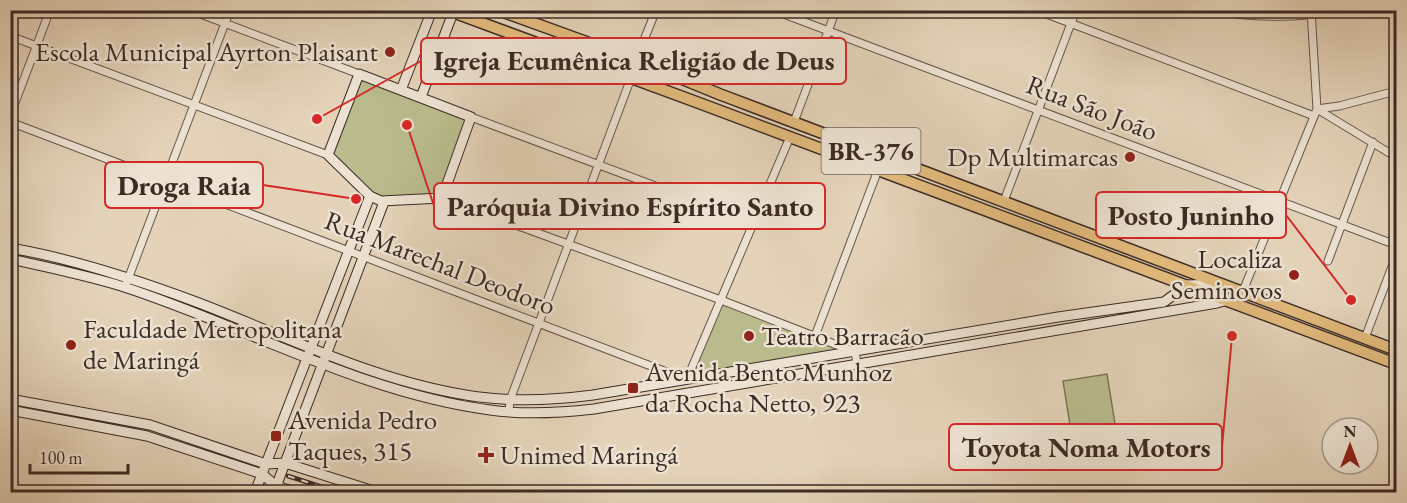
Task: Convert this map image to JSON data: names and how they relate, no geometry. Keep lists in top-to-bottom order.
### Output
{
  "streets": {
    "main road": ["BR-376"],
    "street": ["Rua São João", "Rua Marechal Deodoro"]
  },
  "places": {
    "other": [
      "Escola Municipal Ayrton Plaisant",
      "Igreja Ecumênica Religião de Deus",
      "Paróquia Divino Espírito Santo",
      "Dp Multimarcas",
      "Droga Raia",
      "Localiza Seminovos",
      "Posto Juninho",
      "Teatro Barracão",
      "Toyota Noma Motors",
      "Faculdade Metropolitana de Maringá"
    ],
    "transit": ["Avenida Bento Munhoz da Rocha Netto, 923", "Avenida Pedro Taques, 315"],
    "health": ["Unimed Maringá"]
  },
  "scale_bar": "100 m",
  "north": "top"
}
